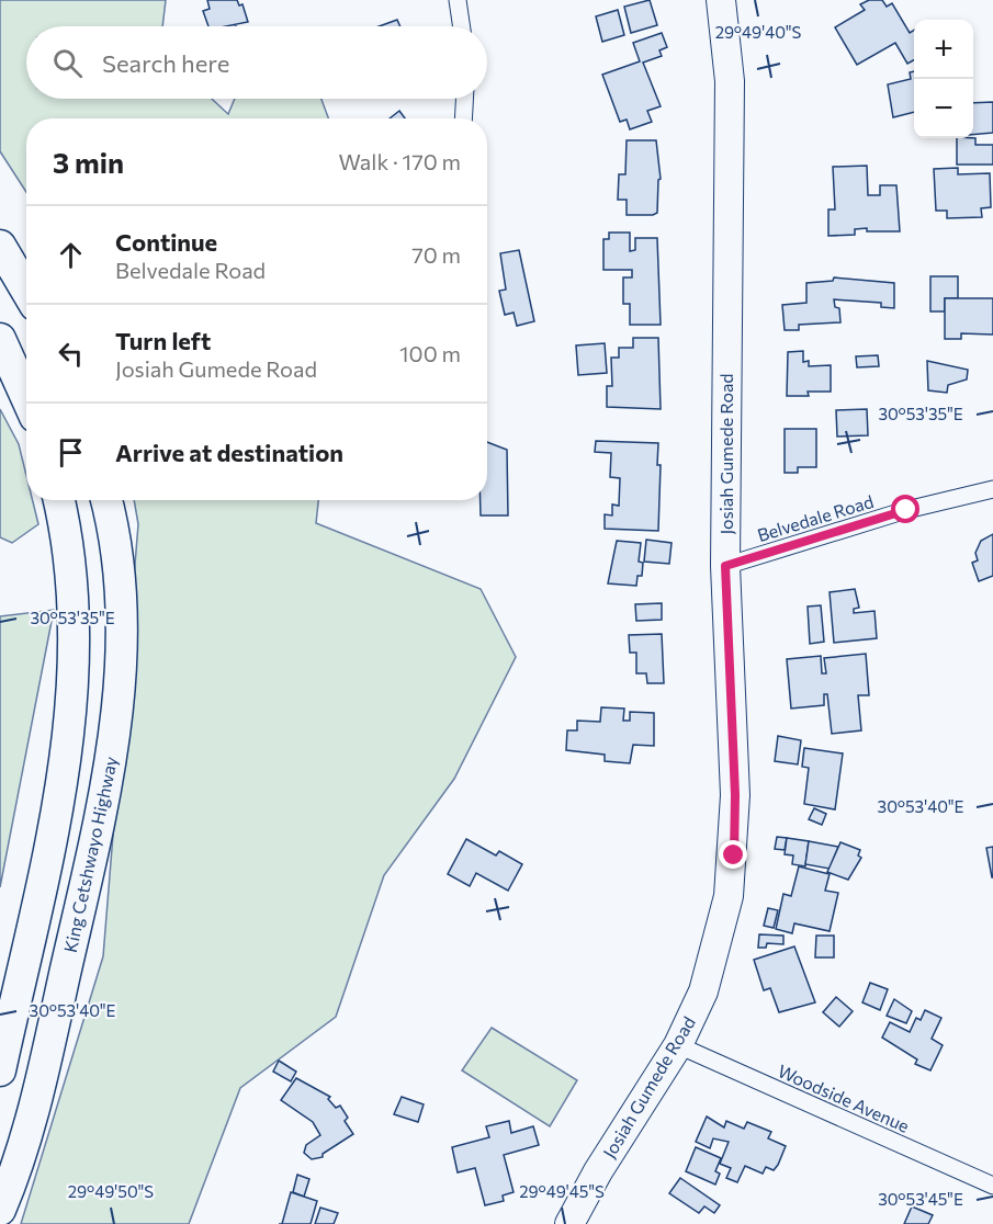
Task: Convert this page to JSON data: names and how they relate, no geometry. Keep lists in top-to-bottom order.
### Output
{
  "streets": {
    "highway": ["King Cetshwayo Highway"],
    "main road": ["Josiah Gumede Road"],
    "street": ["Belvedale Road", "Woodside Avenue"]
  },
  "crossings": [
    ["Josiah Gumede Road", "Belvedale Road"],
    ["Josiah Gumede Road", "Woodside Avenue"]
  ],
  "page": {
    "map_buttons": ["+", "−"],
    "search": "Search here",
    "heading": ["3 min", "Walk · 170 m"],
    "list": [
      ["Continue", "Belvedale Road", "70 m"],
      ["Turn left", "Josiah Gumede Road", "100 m"],
      "Arrive at destination"
    ]
  },
  "coordinates": [
    "29°49'40\"S",
    "30°53'35\"E",
    "30°53'40\"E",
    "29°49'50\"S",
    "29°49'45\"S",
    "30°53'45\"E"
  ]
}
